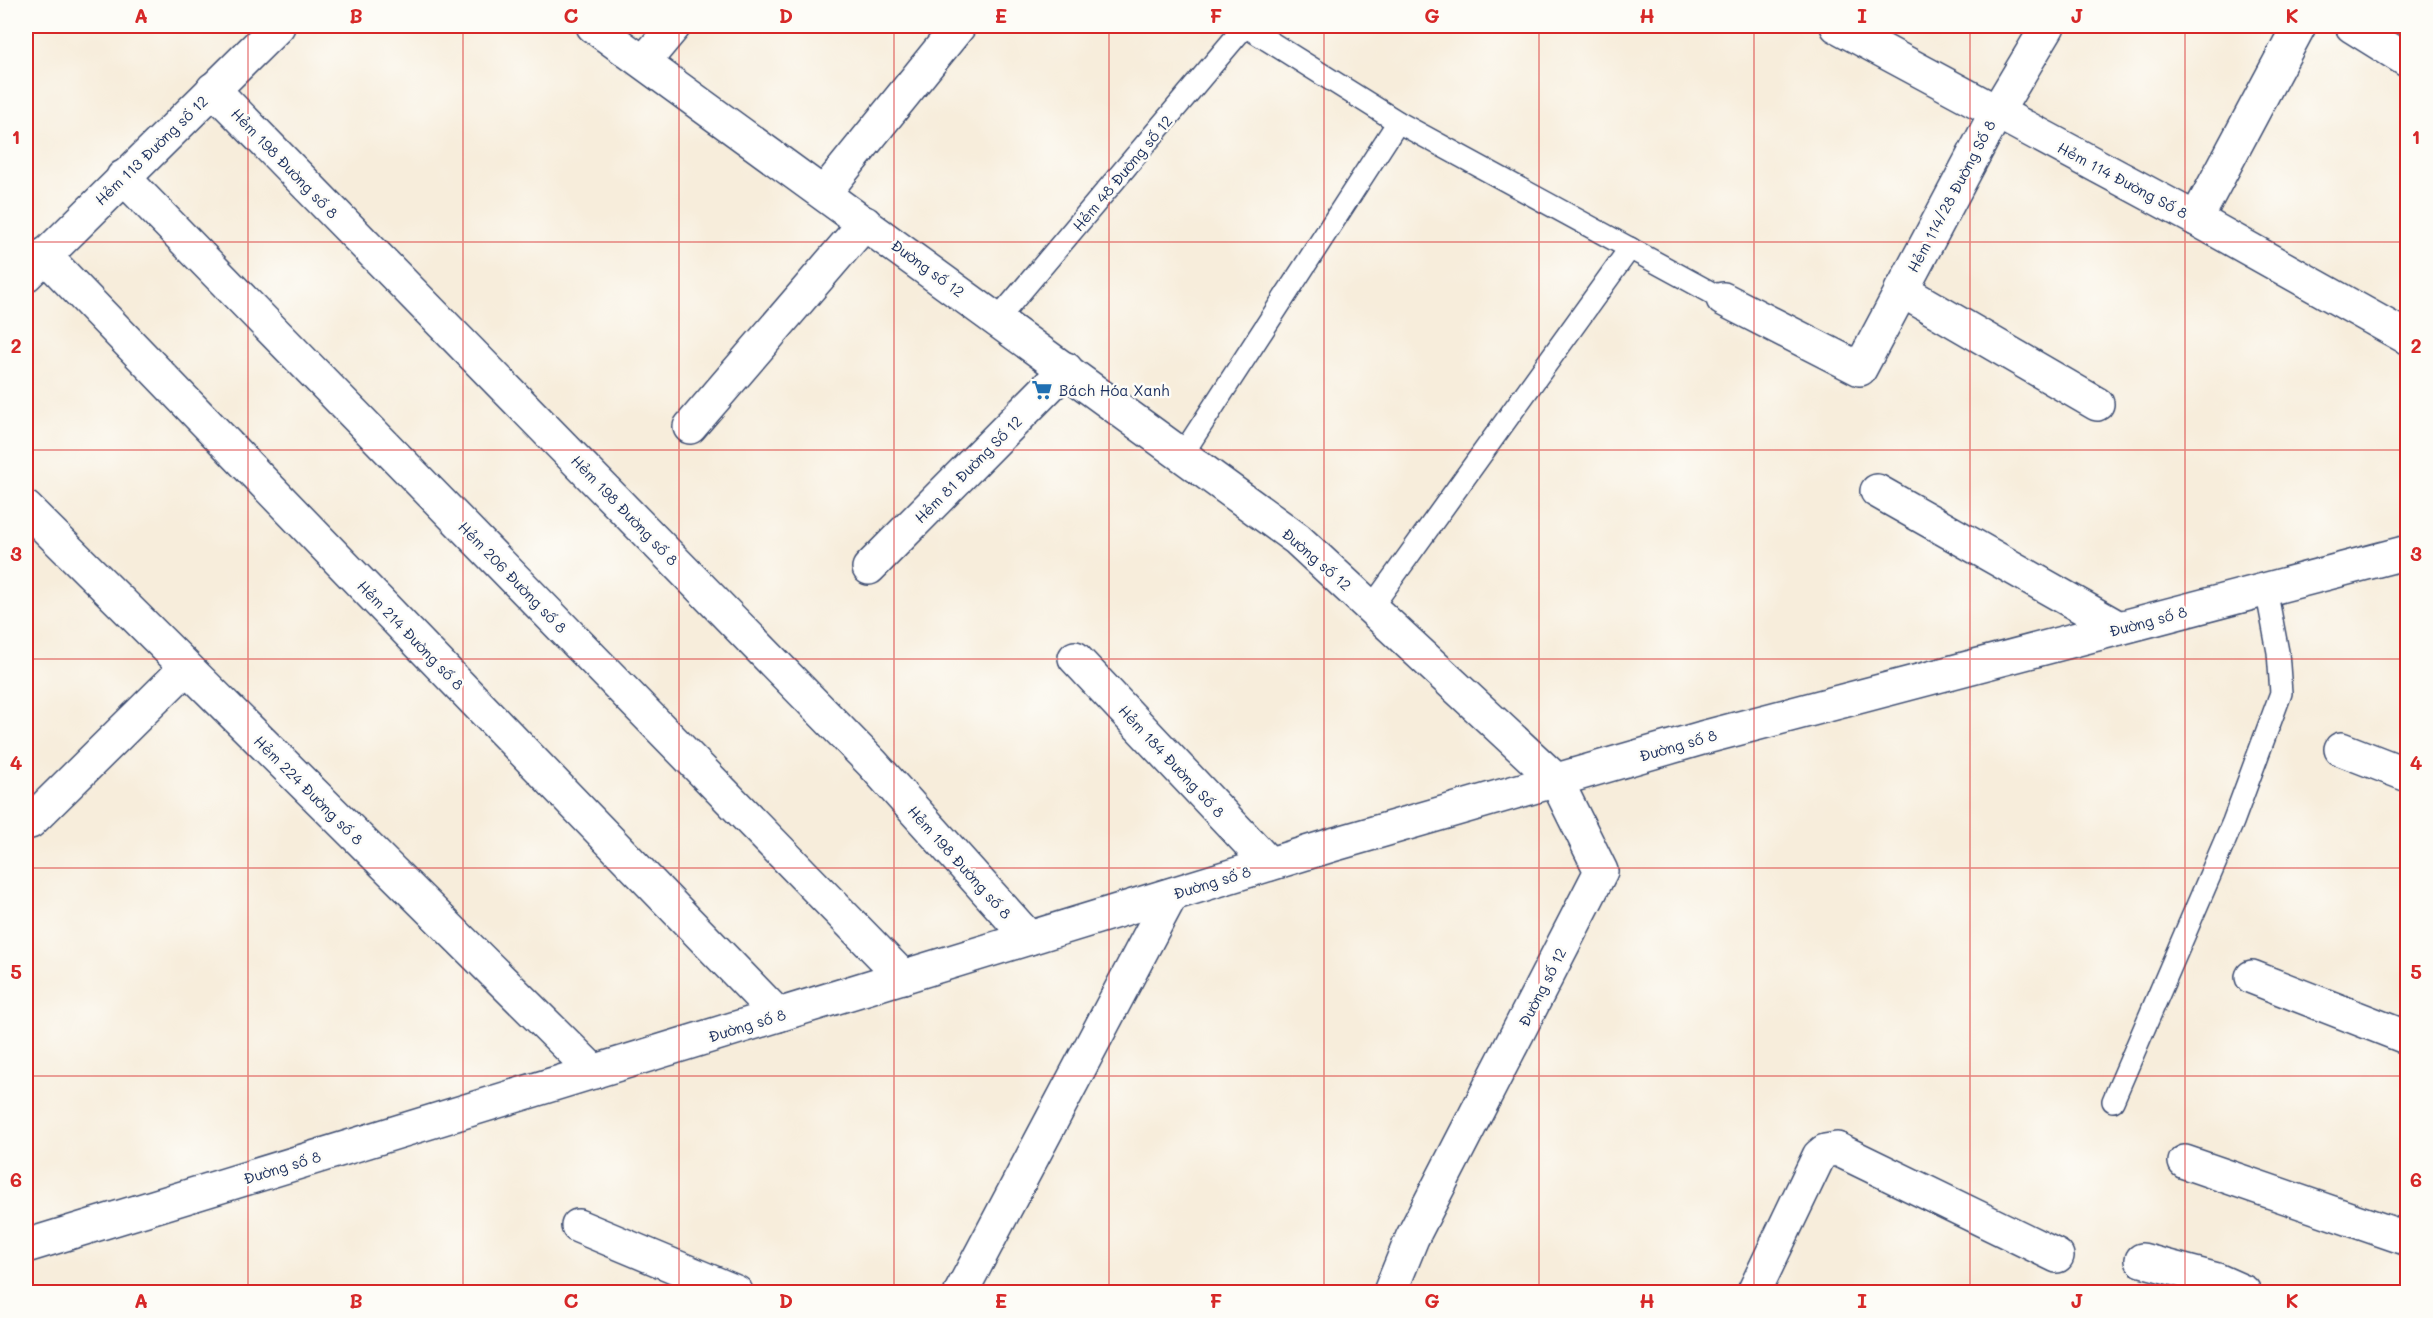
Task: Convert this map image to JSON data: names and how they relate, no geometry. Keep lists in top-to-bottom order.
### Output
{
  "streets": {
    "street": [
      "Hẻm 113 Đường số 12",
      "Hẻm 198 Đường số 8",
      "Hẻm 114 Đường Số 8",
      "Hẻm 114/28 Đường Số 8",
      "Đường số 12",
      "Hẻm 81 Đường Số 12",
      "Hẻm 206 Đường số 8",
      "Đường số 8",
      "Hẻm 214 Đường số 8",
      "Hẻm 184 Đường Số 8",
      "Hẻm 224 Đường số 8"
    ],
    "lane": ["Hẻm 48 Đường số 12"]
  },
  "crossings": [
    ["Hẻm 113 Đường số 12", "Hẻm 198 Đường số 8"],
    ["Hẻm 113 Đường số 12", "Hẻm 206 Đường số 8"],
    ["Hẻm 113 Đường số 12", "Hẻm 214 Đường số 8"],
    ["Hẻm 198 Đường số 8", "Đường số 8"],
    ["Hẻm 48 Đường số 12", "Đường số 12"],
    ["Hẻm 114 Đường Số 8", "Hẻm 114/28 Đường Số 8"],
    ["Đường số 12", "Hẻm 81 Đường Số 12"],
    ["Đường số 12", "Đường số 8"],
    ["Hẻm 206 Đường số 8", "Đường số 8"],
    ["Đường số 8", "Hẻm 214 Đường số 8"],
    ["Đường số 8", "Hẻm 184 Đường Số 8"],
    ["Đường số 8", "Hẻm 224 Đường số 8"]
  ],
  "places": {
    "supermarket": ["Bách Hóa Xanh"]
  },
  "grid": {
    "columns": [
      "A",
      "B",
      "C",
      "D",
      "E",
      "F",
      "G",
      "H",
      "I",
      "J",
      "K"
    ],
    "rows": [
      "1",
      "2",
      "3",
      "4",
      "5",
      "6"
    ]
  }
}
